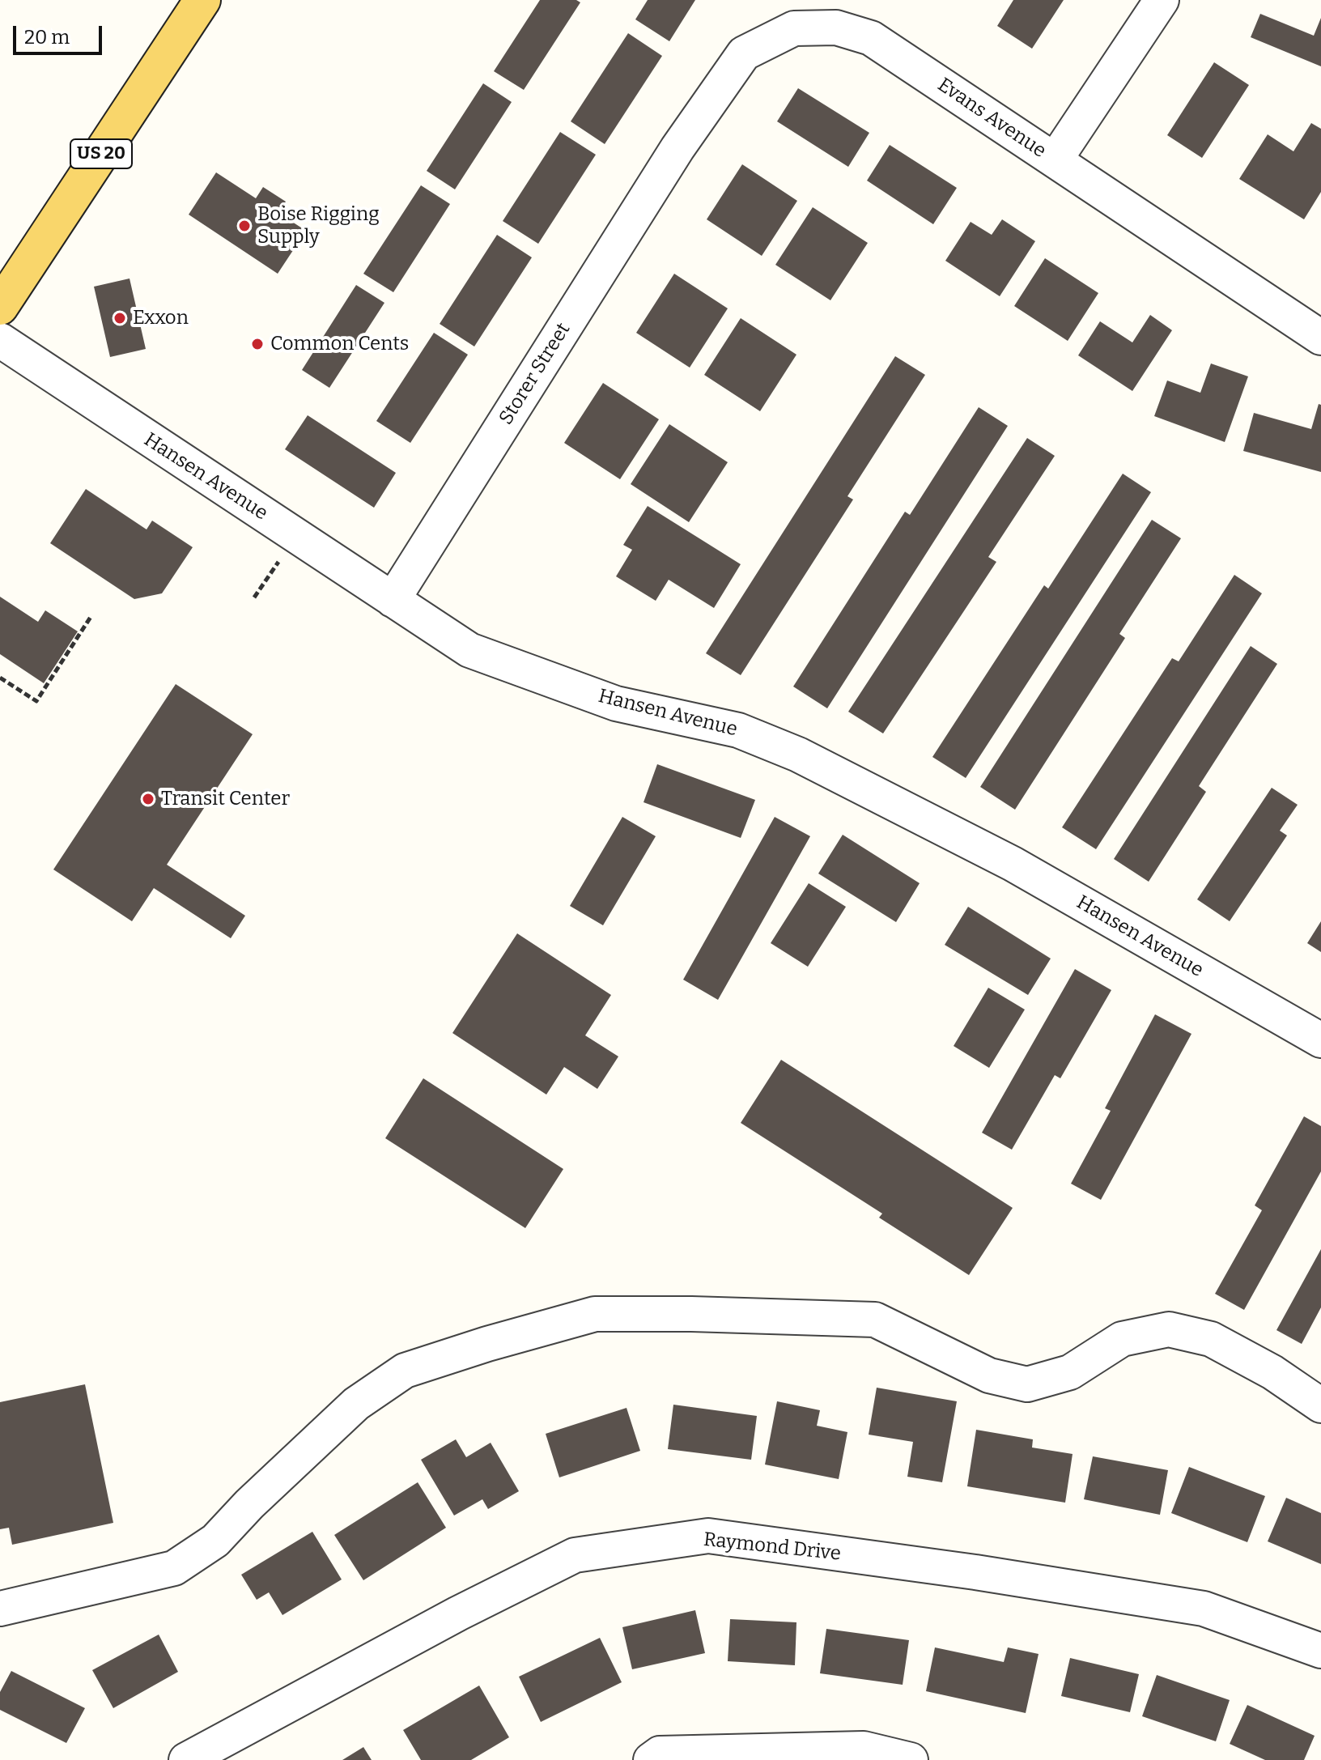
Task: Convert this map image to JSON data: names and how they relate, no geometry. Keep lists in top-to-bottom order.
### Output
{
  "streets": {
    "main road": ["US 20"],
    "street": [
      "Evans Avenue",
      "Storer Street",
      "Hansen Avenue",
      "Raymond Drive"
    ]
  },
  "crossings": [
    ["Evans Avenue", "Storer Street"],
    ["Storer Street", "Hansen Avenue"]
  ],
  "places": [
    "Boise Rigging Supply",
    "Exxon",
    "Common Cents",
    "Transit Center"
  ],
  "scale_bar": "20 m"
}
